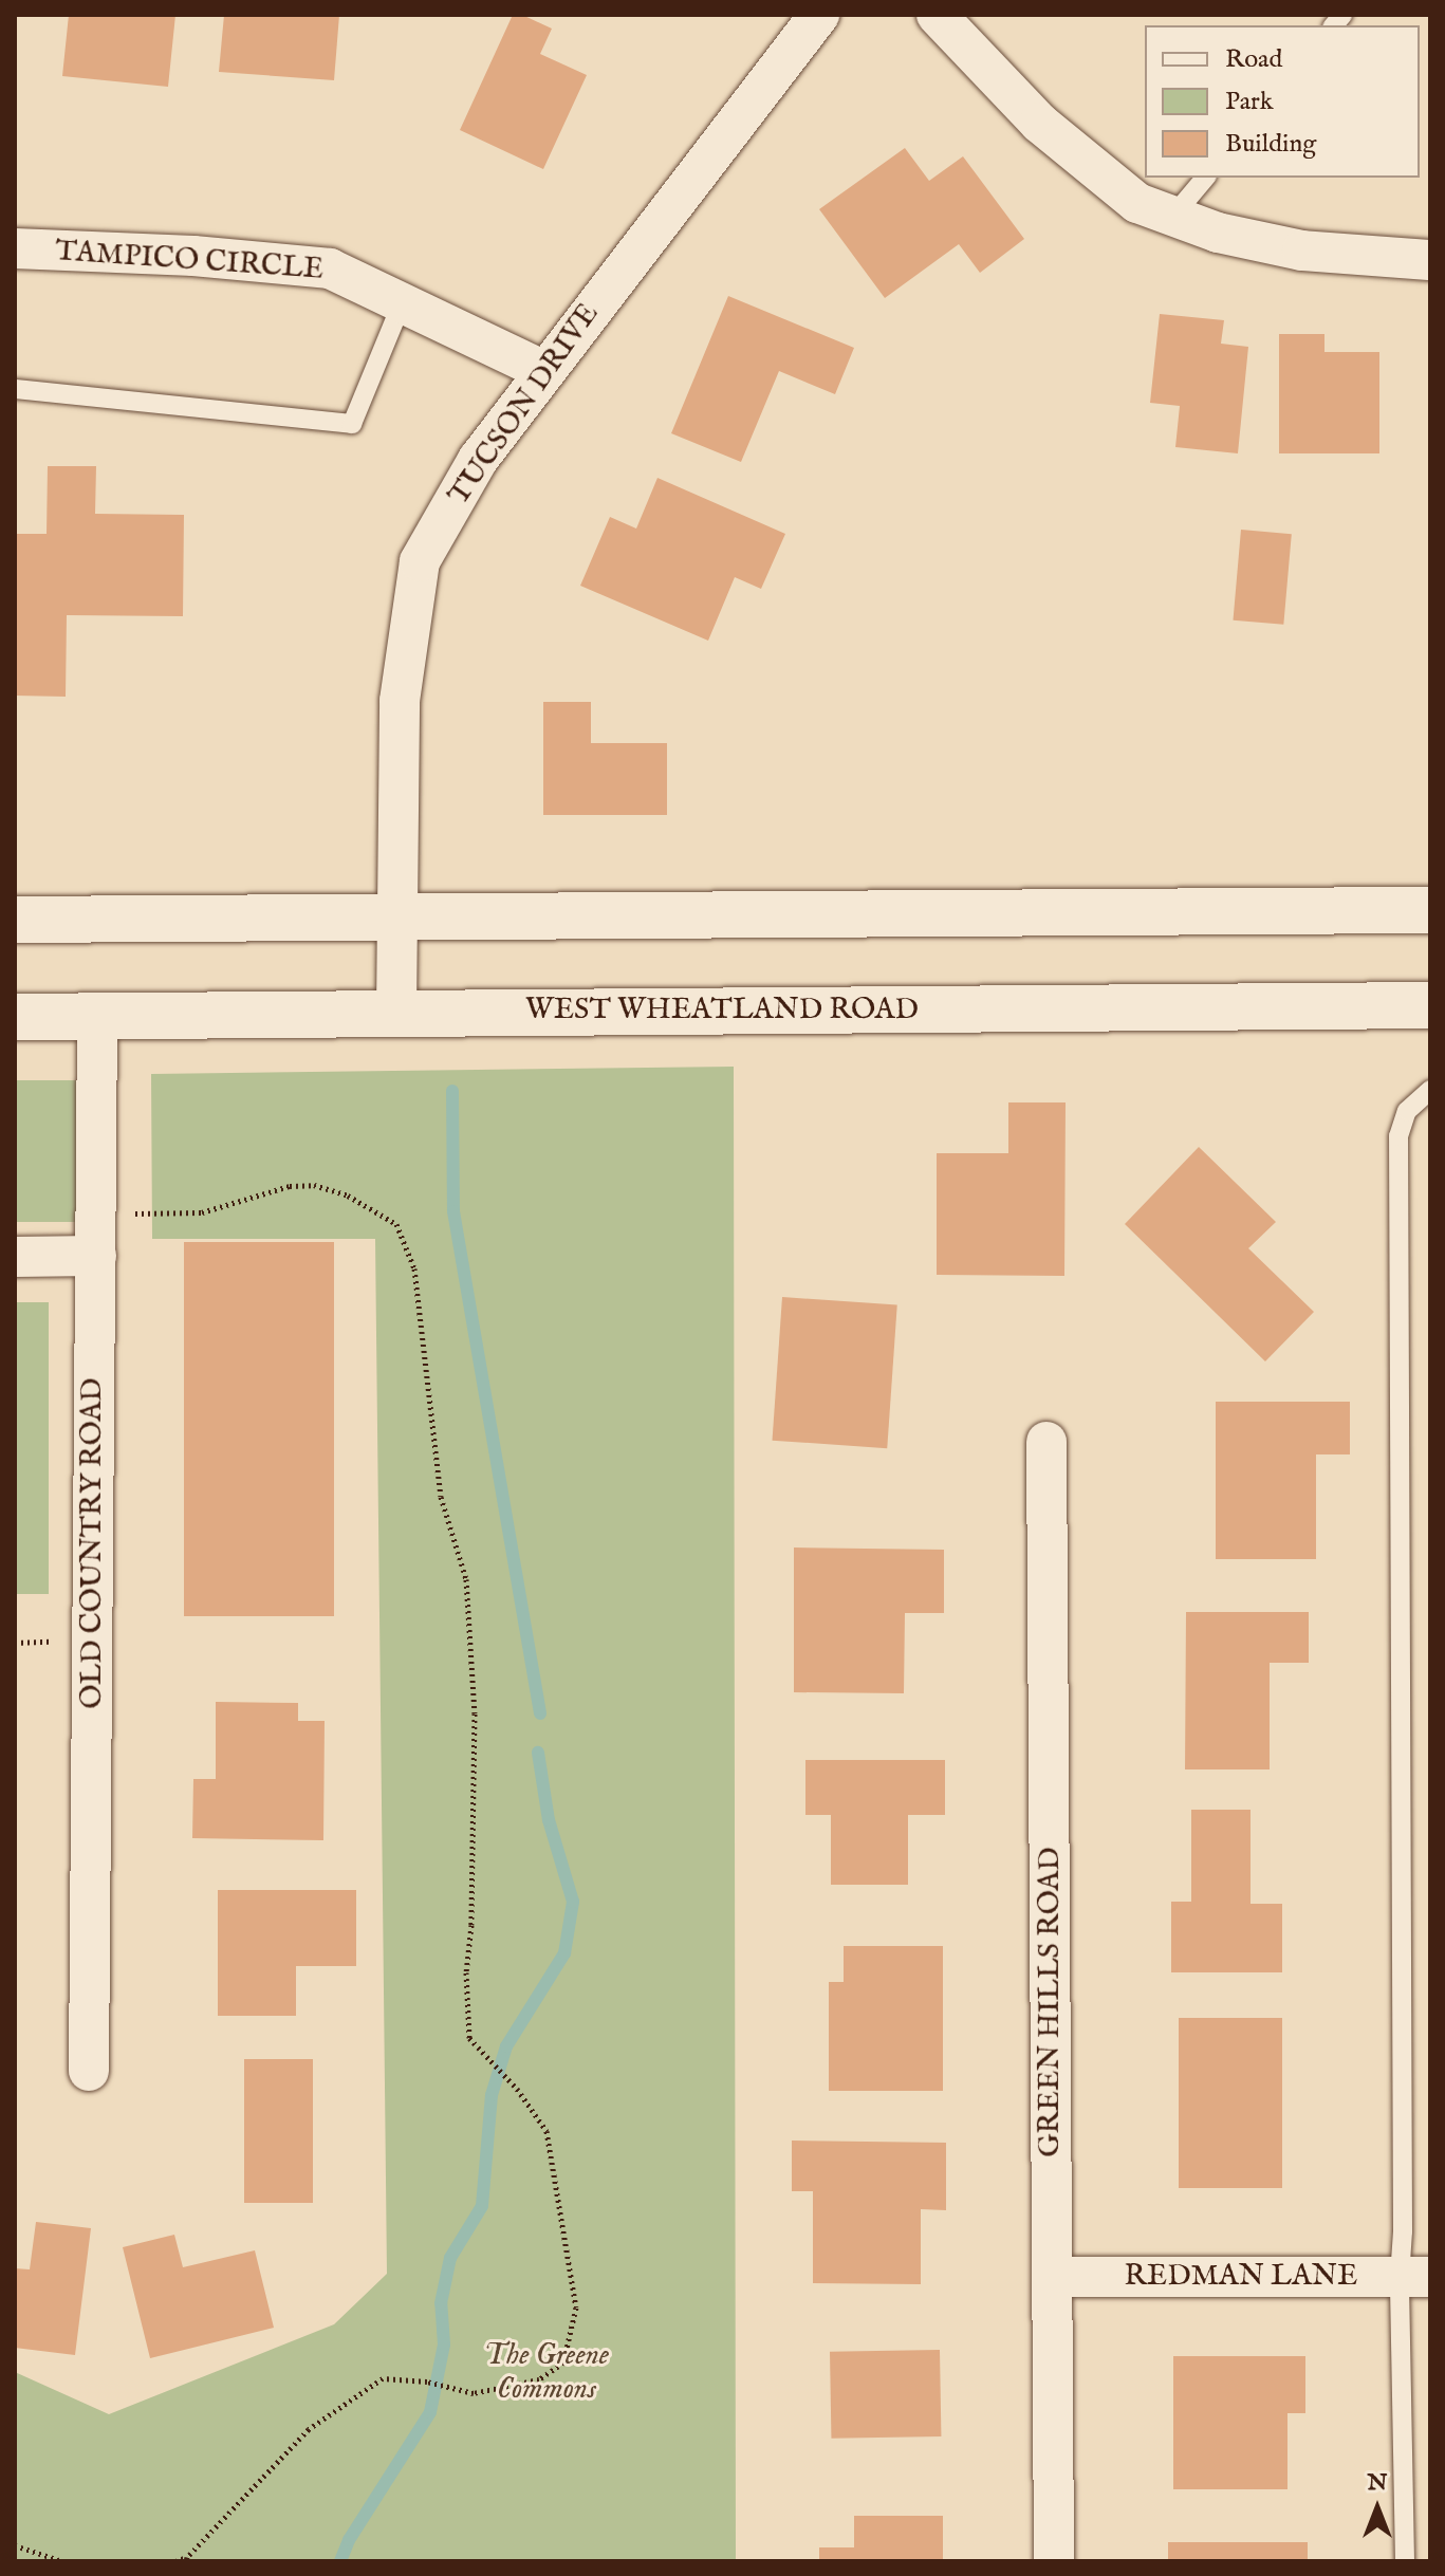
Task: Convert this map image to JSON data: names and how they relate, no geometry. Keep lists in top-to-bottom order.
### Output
{
  "streets": {
    "main road": ["WEST WHEATLAND ROAD"],
    "street": [
      "TAMPICO CIRCLE",
      "TUCSON DRIVE",
      "OLD COUNTRY ROAD",
      "GREEN HILLS ROAD",
      "REDMAN LANE"
    ]
  },
  "crossings": [
    ["TAMPICO CIRCLE", "TUCSON DRIVE"],
    ["TUCSON DRIVE", "WEST WHEATLAND ROAD"],
    ["WEST WHEATLAND ROAD", "OLD COUNTRY ROAD"],
    ["GREEN HILLS ROAD", "REDMAN LANE"]
  ],
  "parks": ["The Greene Commons"],
  "legend": ["Road", "Park", "Building"],
  "north": "top"
}
